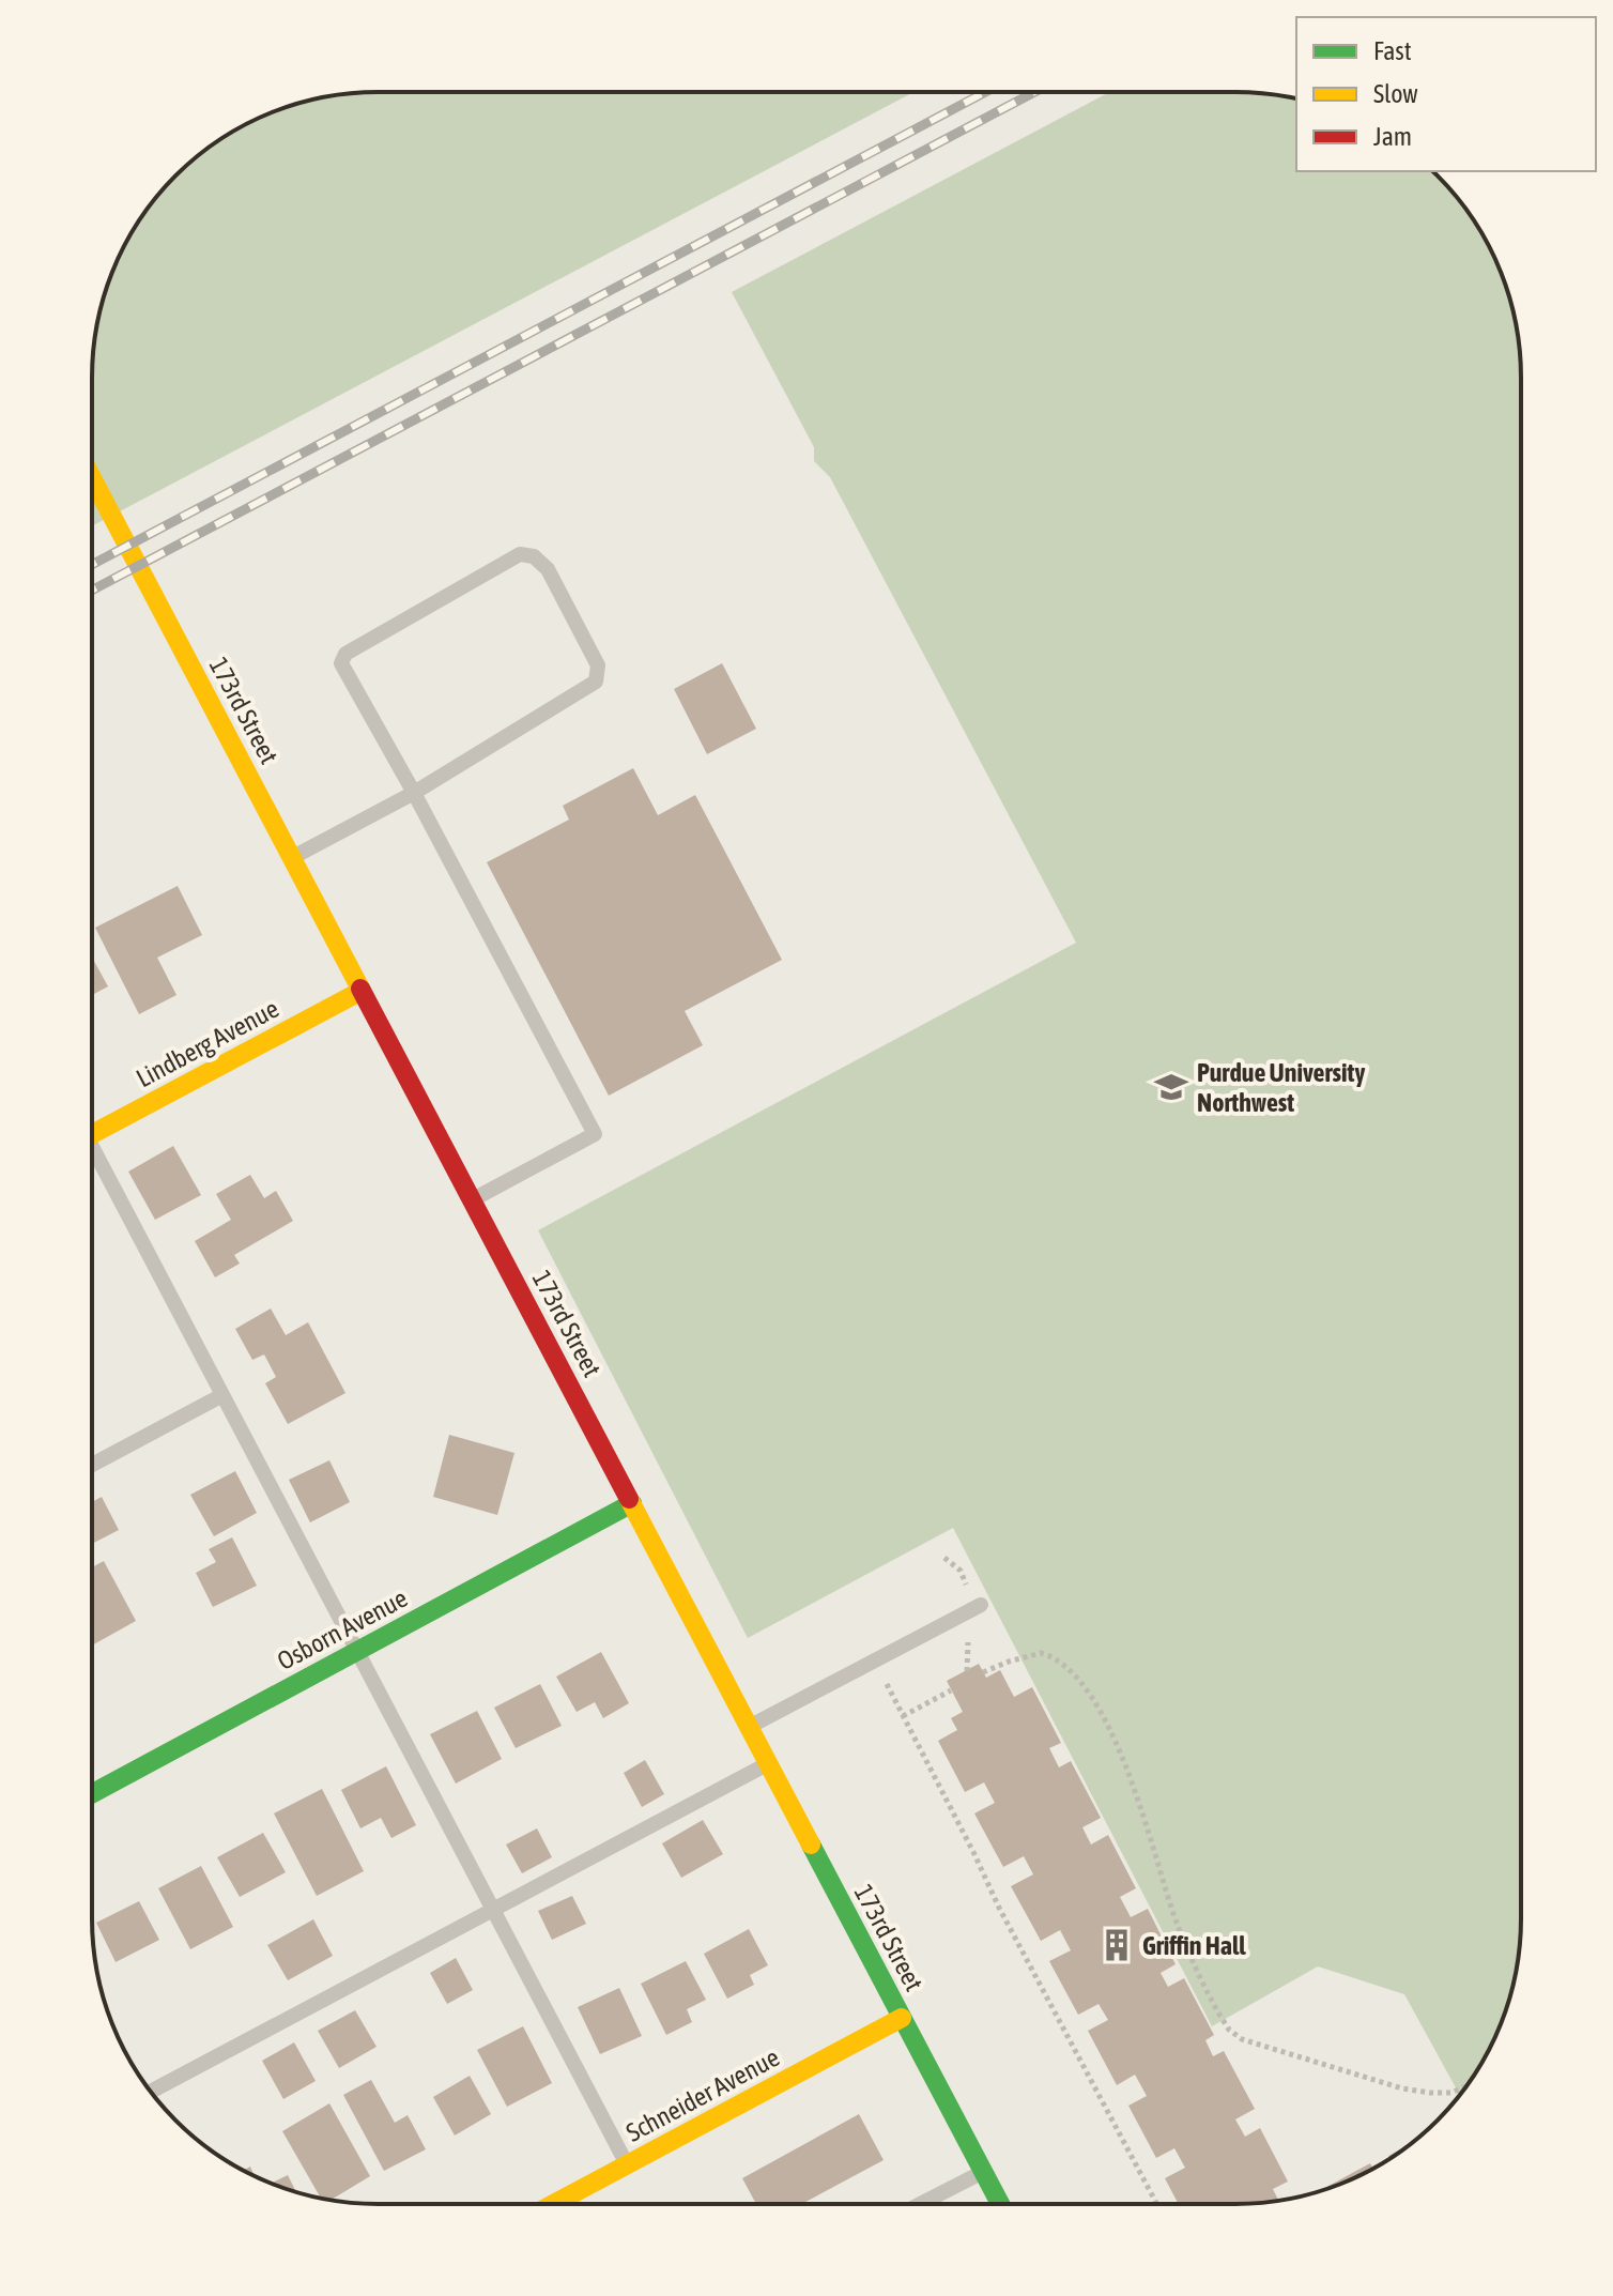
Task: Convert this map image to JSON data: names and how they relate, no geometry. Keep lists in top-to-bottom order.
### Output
{
  "streets": {
    "street": [
      "173rd Street",
      "Lindberg Avenue",
      "Osborn Avenue",
      "Schneider Avenue"
    ]
  },
  "crossings": [
    ["173rd Street", "Lindberg Avenue"],
    ["173rd Street", "Osborn Avenue"],
    ["173rd Street", "Schneider Avenue"]
  ],
  "places": {
    "school or university": ["Purdue University Northwest"],
    "building": ["Griffin Hall"]
  },
  "legend": ["Fast", "Slow", "Jam"]
}
